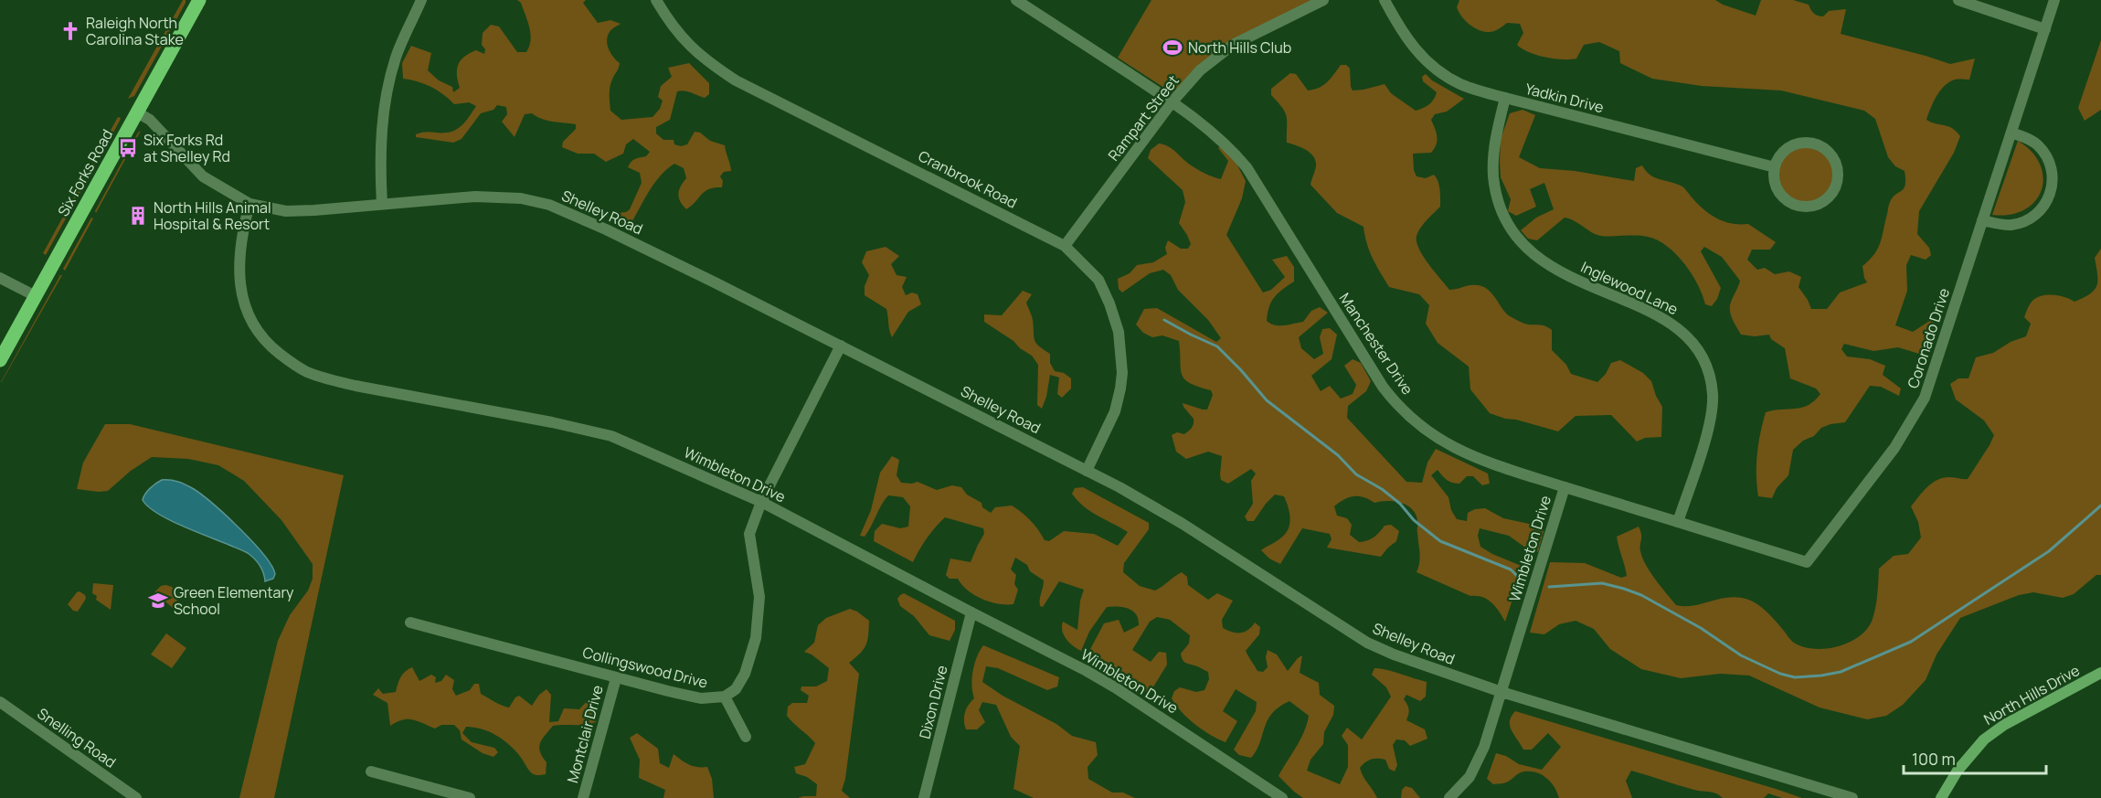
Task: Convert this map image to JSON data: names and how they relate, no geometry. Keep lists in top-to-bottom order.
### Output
{
  "streets": {
    "main road": ["Six Forks Road", "North Hills Drive"],
    "street": [
      "Yadkin Drive",
      "Rampart Street",
      "Cranbrook Road",
      "Shelley Road",
      "Inglewood Lane",
      "Coronado Drive",
      "Manchester Drive",
      "Wimbleton Drive",
      "Collingswood Drive",
      "Dixon Drive",
      "Montclair Drive",
      "Snelling Road"
    ]
  },
  "crossings": [
    ["Yadkin Drive", "Inglewood Lane"],
    ["Rampart Street", "Cranbrook Road"],
    ["Rampart Street", "Manchester Drive"],
    ["Six Forks Road", "Shelley Road"],
    ["Cranbrook Road", "Shelley Road"],
    ["Shelley Road", "Wimbleton Drive"],
    ["Shelley Road", "Collingswood Drive"],
    ["Inglewood Lane", "Manchester Drive"],
    ["Coronado Drive", "Manchester Drive"],
    ["Manchester Drive", "Wimbleton Drive"],
    ["Wimbleton Drive", "Collingswood Drive"],
    ["Wimbleton Drive", "Dixon Drive"],
    ["Collingswood Drive", "Montclair Drive"]
  ],
  "places": {
    "church": ["Raleigh North Carolina Stake"],
    "sports": ["North Hills Club"],
    "bus stop": ["Six Forks Rd at Shelley Rd"],
    "building": ["North Hills Animal Hospital & Resort"],
    "school or university": ["Green Elementary School"]
  },
  "scale_bar": "100 m"
}
